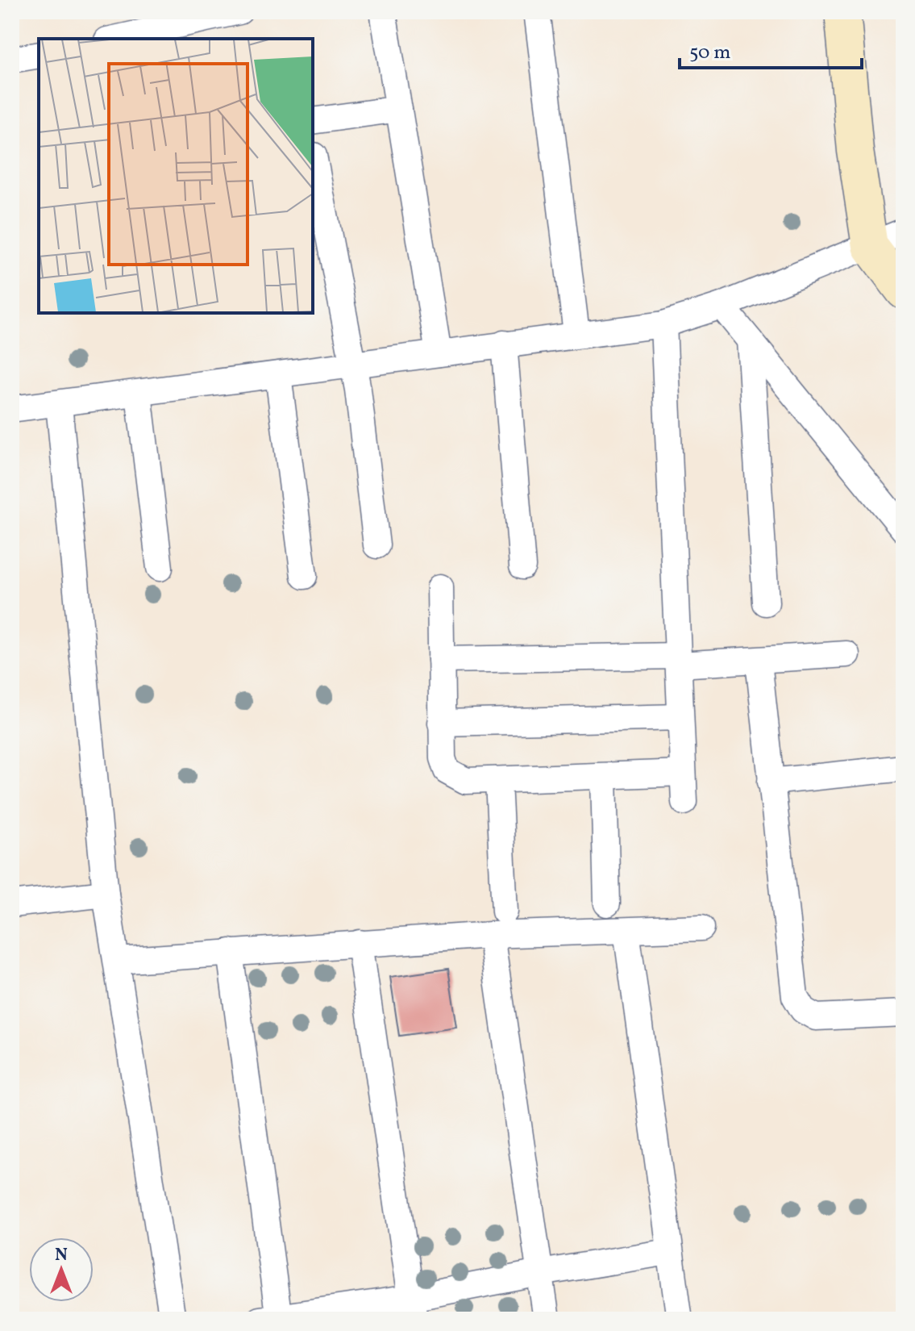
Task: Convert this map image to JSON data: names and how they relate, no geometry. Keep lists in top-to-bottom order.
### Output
{
  "scale_bar": "50 m",
  "north": "top"
}
